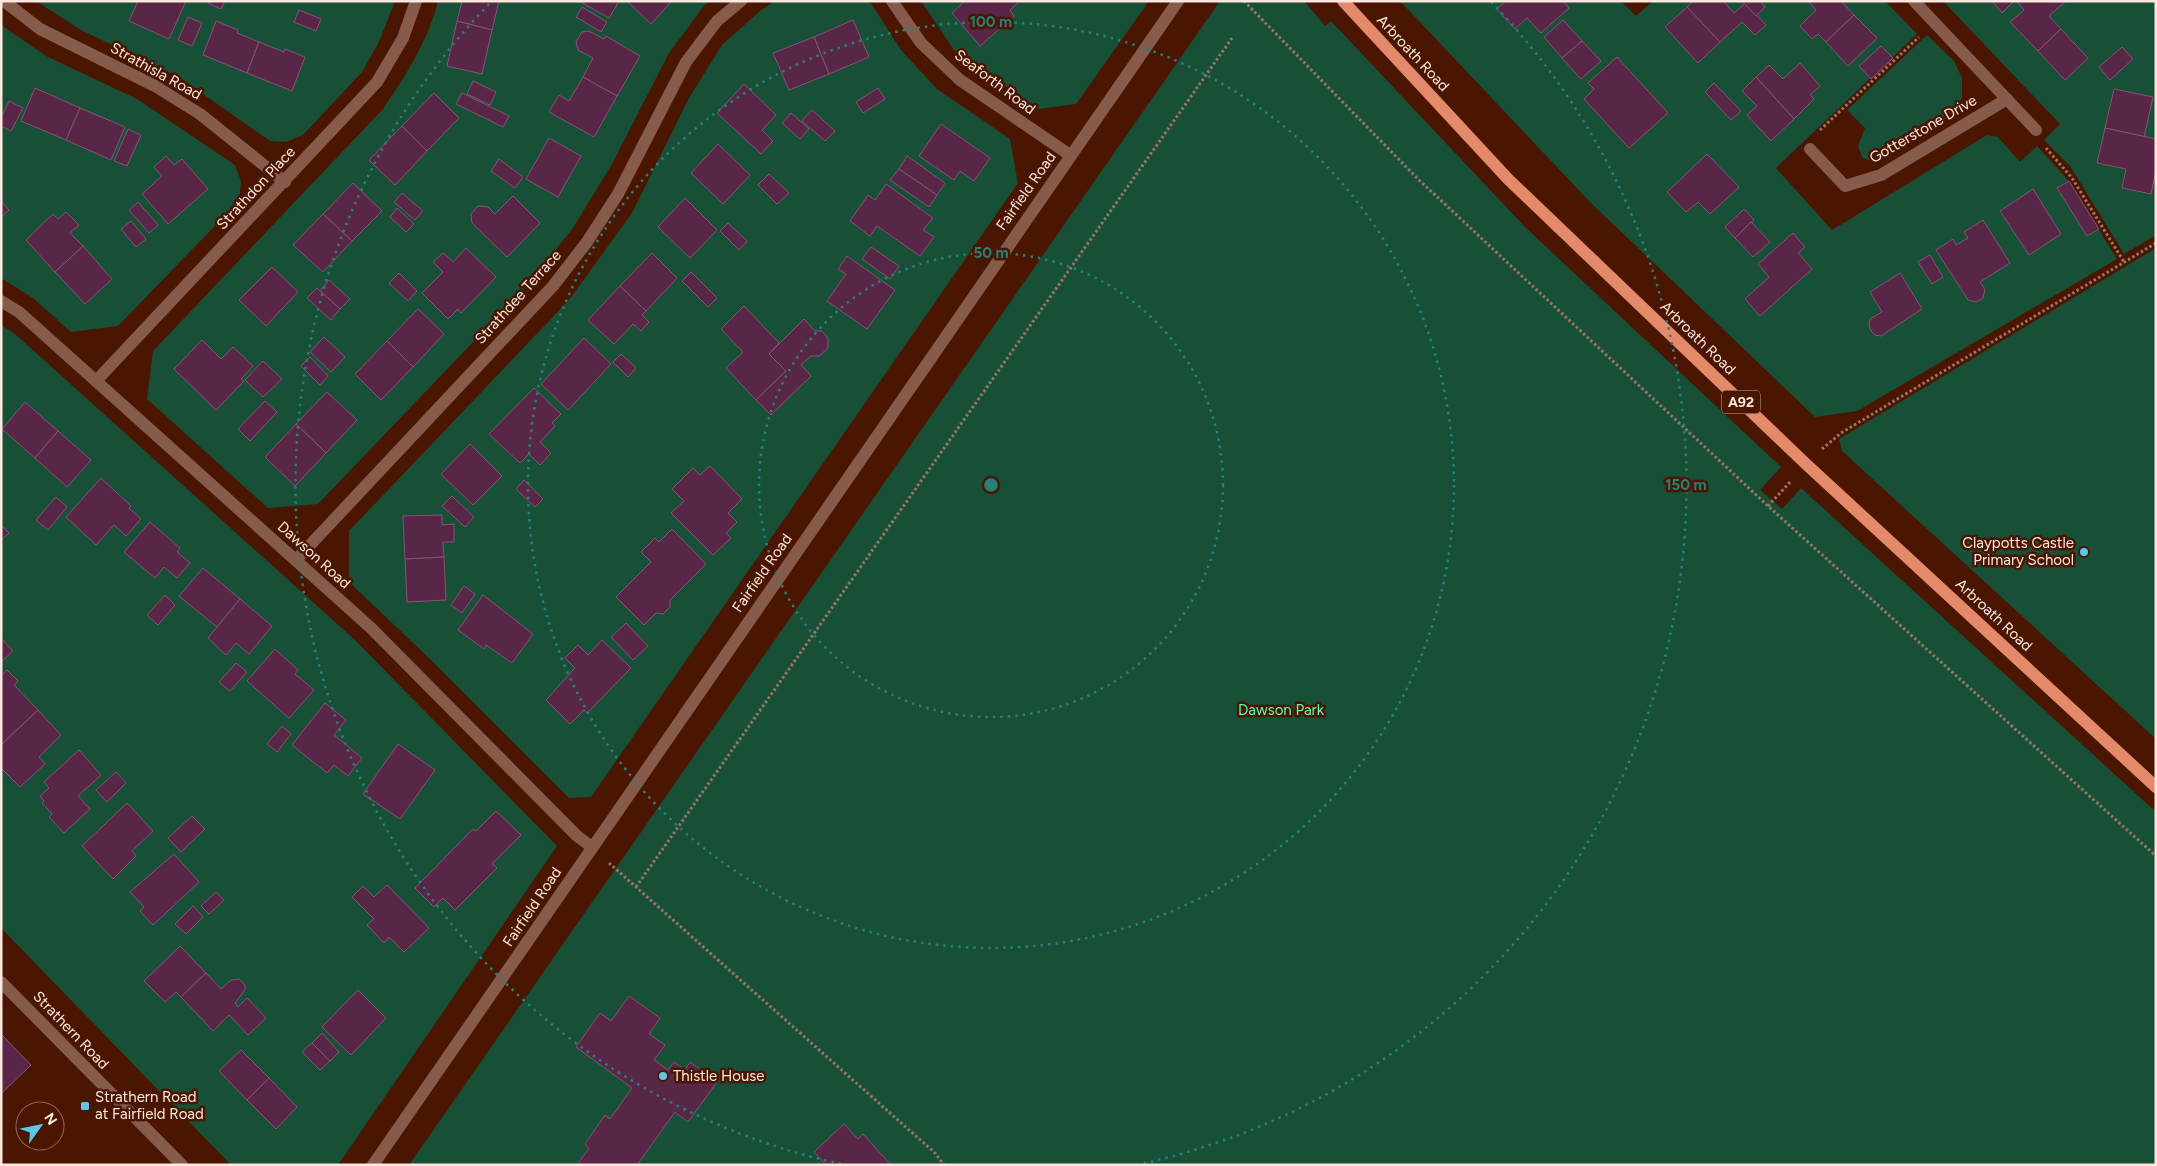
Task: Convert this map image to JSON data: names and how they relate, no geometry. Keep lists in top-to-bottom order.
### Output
{
  "streets": {
    "main road": ["Arbroath Road", "A92"],
    "street": [
      "Strathisla Road",
      "Seaforth Road",
      "Gotterstone Drive",
      "Strathdon Place",
      "Fairfield Road",
      "Strathdee Terrace",
      "Dawson Road",
      "Strathern Road"
    ]
  },
  "crossings": [
    ["Strathisla Road", "Strathdon Place"],
    ["Seaforth Road", "Fairfield Road"],
    ["Strathdon Place", "Dawson Road"],
    ["Fairfield Road", "Dawson Road"],
    ["Strathdee Terrace", "Dawson Road"]
  ],
  "parks": ["Dawson Park"],
  "places": {
    "other": ["Claypotts Castle Primary School", "Thistle House"],
    "transit": ["Strathern Road at Fairfield Road"]
  },
  "north": "top right",
  "rings": ["100 m", "50 m", "150 m"]
}
